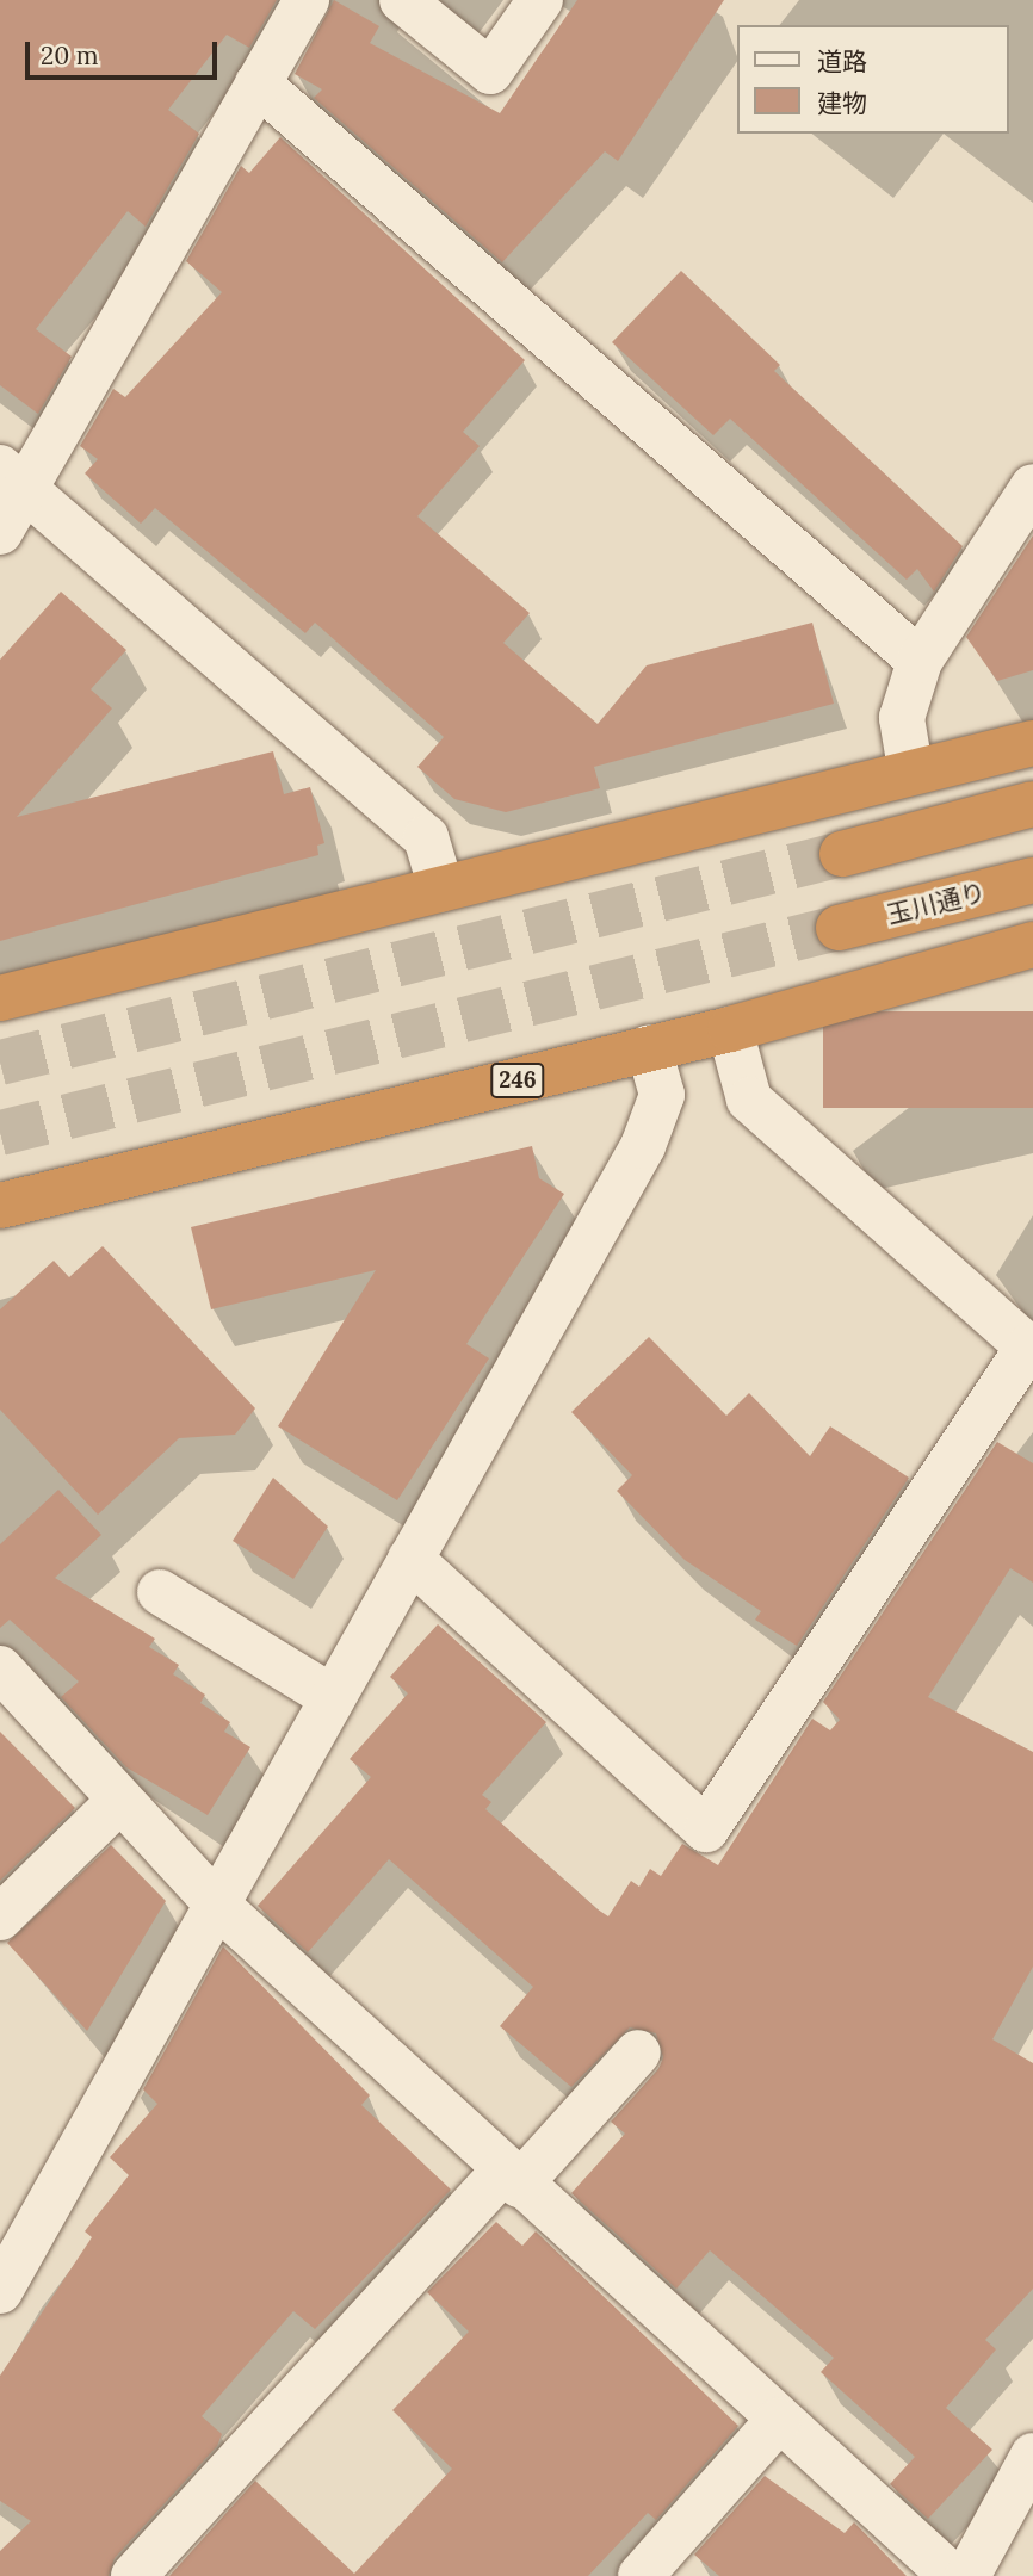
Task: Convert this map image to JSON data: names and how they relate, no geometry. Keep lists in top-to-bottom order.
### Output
{
  "streets": {
    "highway": ["玉川通り", "246"]
  },
  "legend": ["道路", "建物"],
  "scale_bar": "20 m"
}
